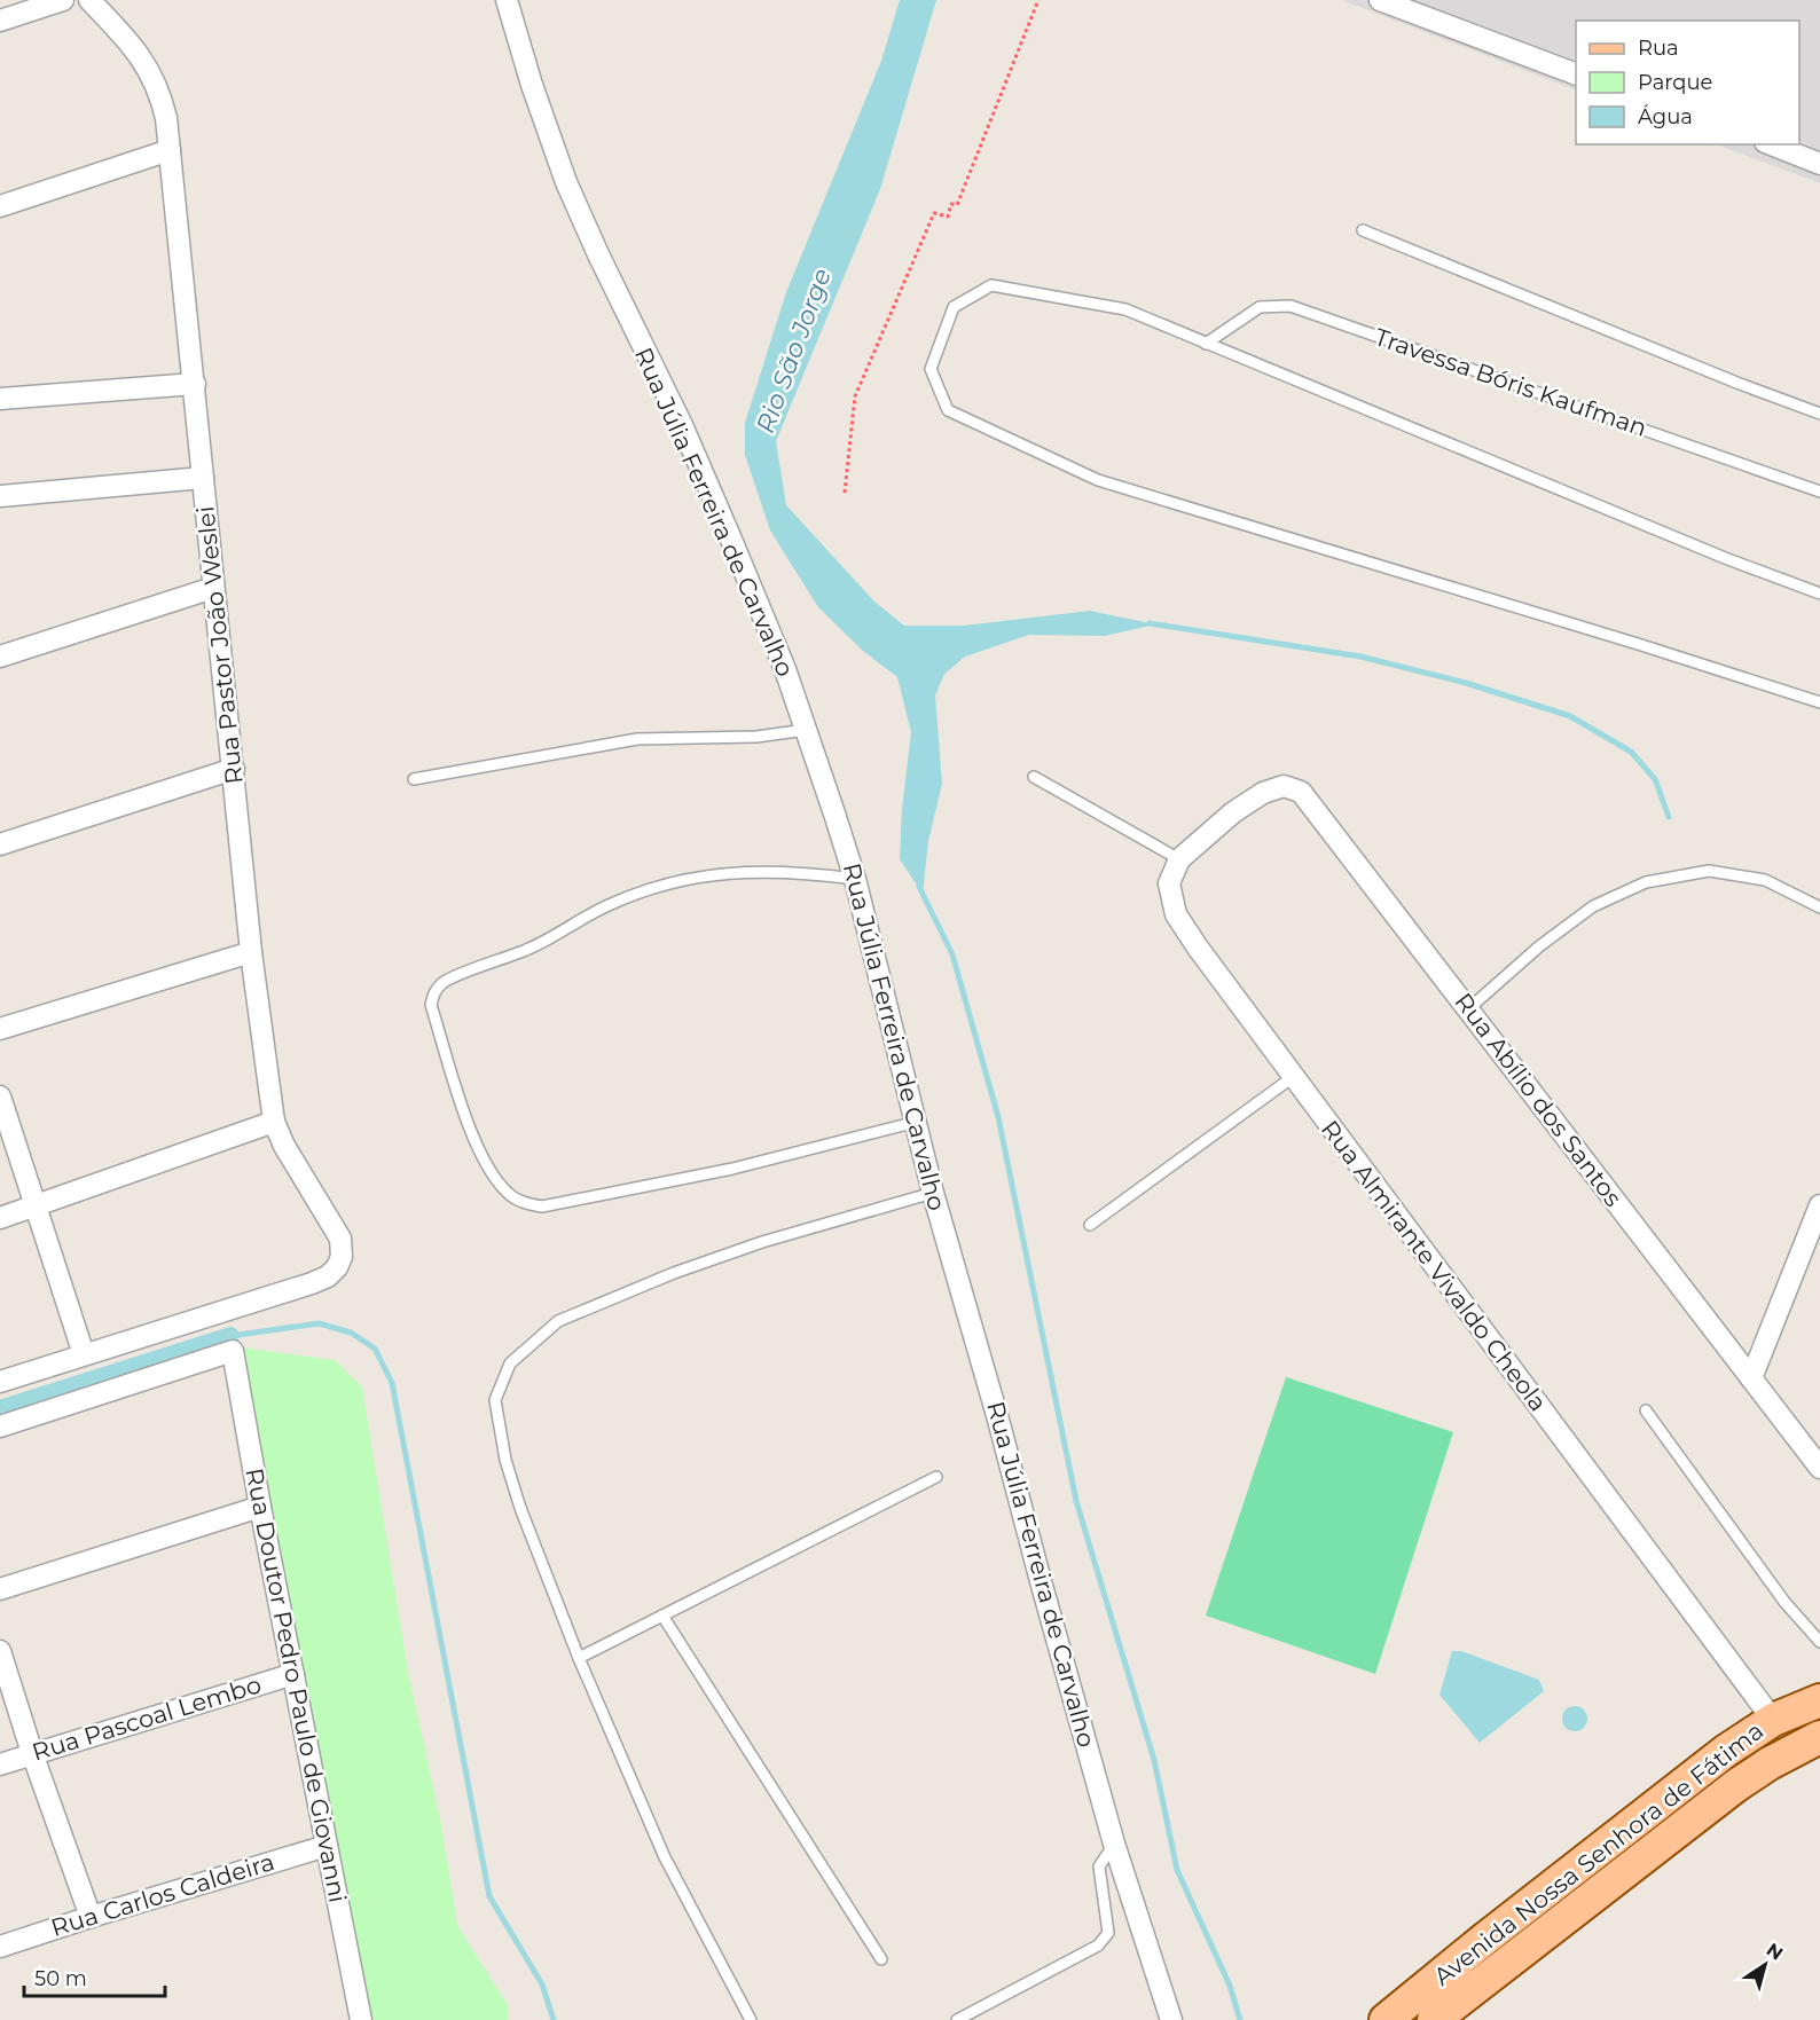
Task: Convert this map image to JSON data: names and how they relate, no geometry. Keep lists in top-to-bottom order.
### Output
{
  "streets": {
    "main road": ["Avenida Nossa Senhora de Fátima"],
    "street": [
      "Rua Júlia Ferreira de Carvalho",
      "Rua Pastor João Weslei",
      "Rua Abílio dos Santos",
      "Rua Almirante Vivaldo Cheola",
      "Rua Doutor Pedro Paulo de Giovanni",
      "Rua Pascoal Lembo",
      "Rua Carlos Caldeira"
    ],
    "lane": ["Travessa Bóris Kaufman"]
  },
  "crossings": [
    ["Rua Abílio dos Santos", "Rua Almirante Vivaldo Cheola"],
    ["Rua Almirante Vivaldo Cheola", "Avenida Nossa Senhora de Fátima"],
    ["Rua Doutor Pedro Paulo de Giovanni", "Rua Pascoal Lembo"],
    ["Rua Doutor Pedro Paulo de Giovanni", "Rua Carlos Caldeira"]
  ],
  "water": ["Rio São Jorge"],
  "legend": ["Rua", "Parque", "Água"],
  "scale_bar": "50 m",
  "north": "top right"
}
